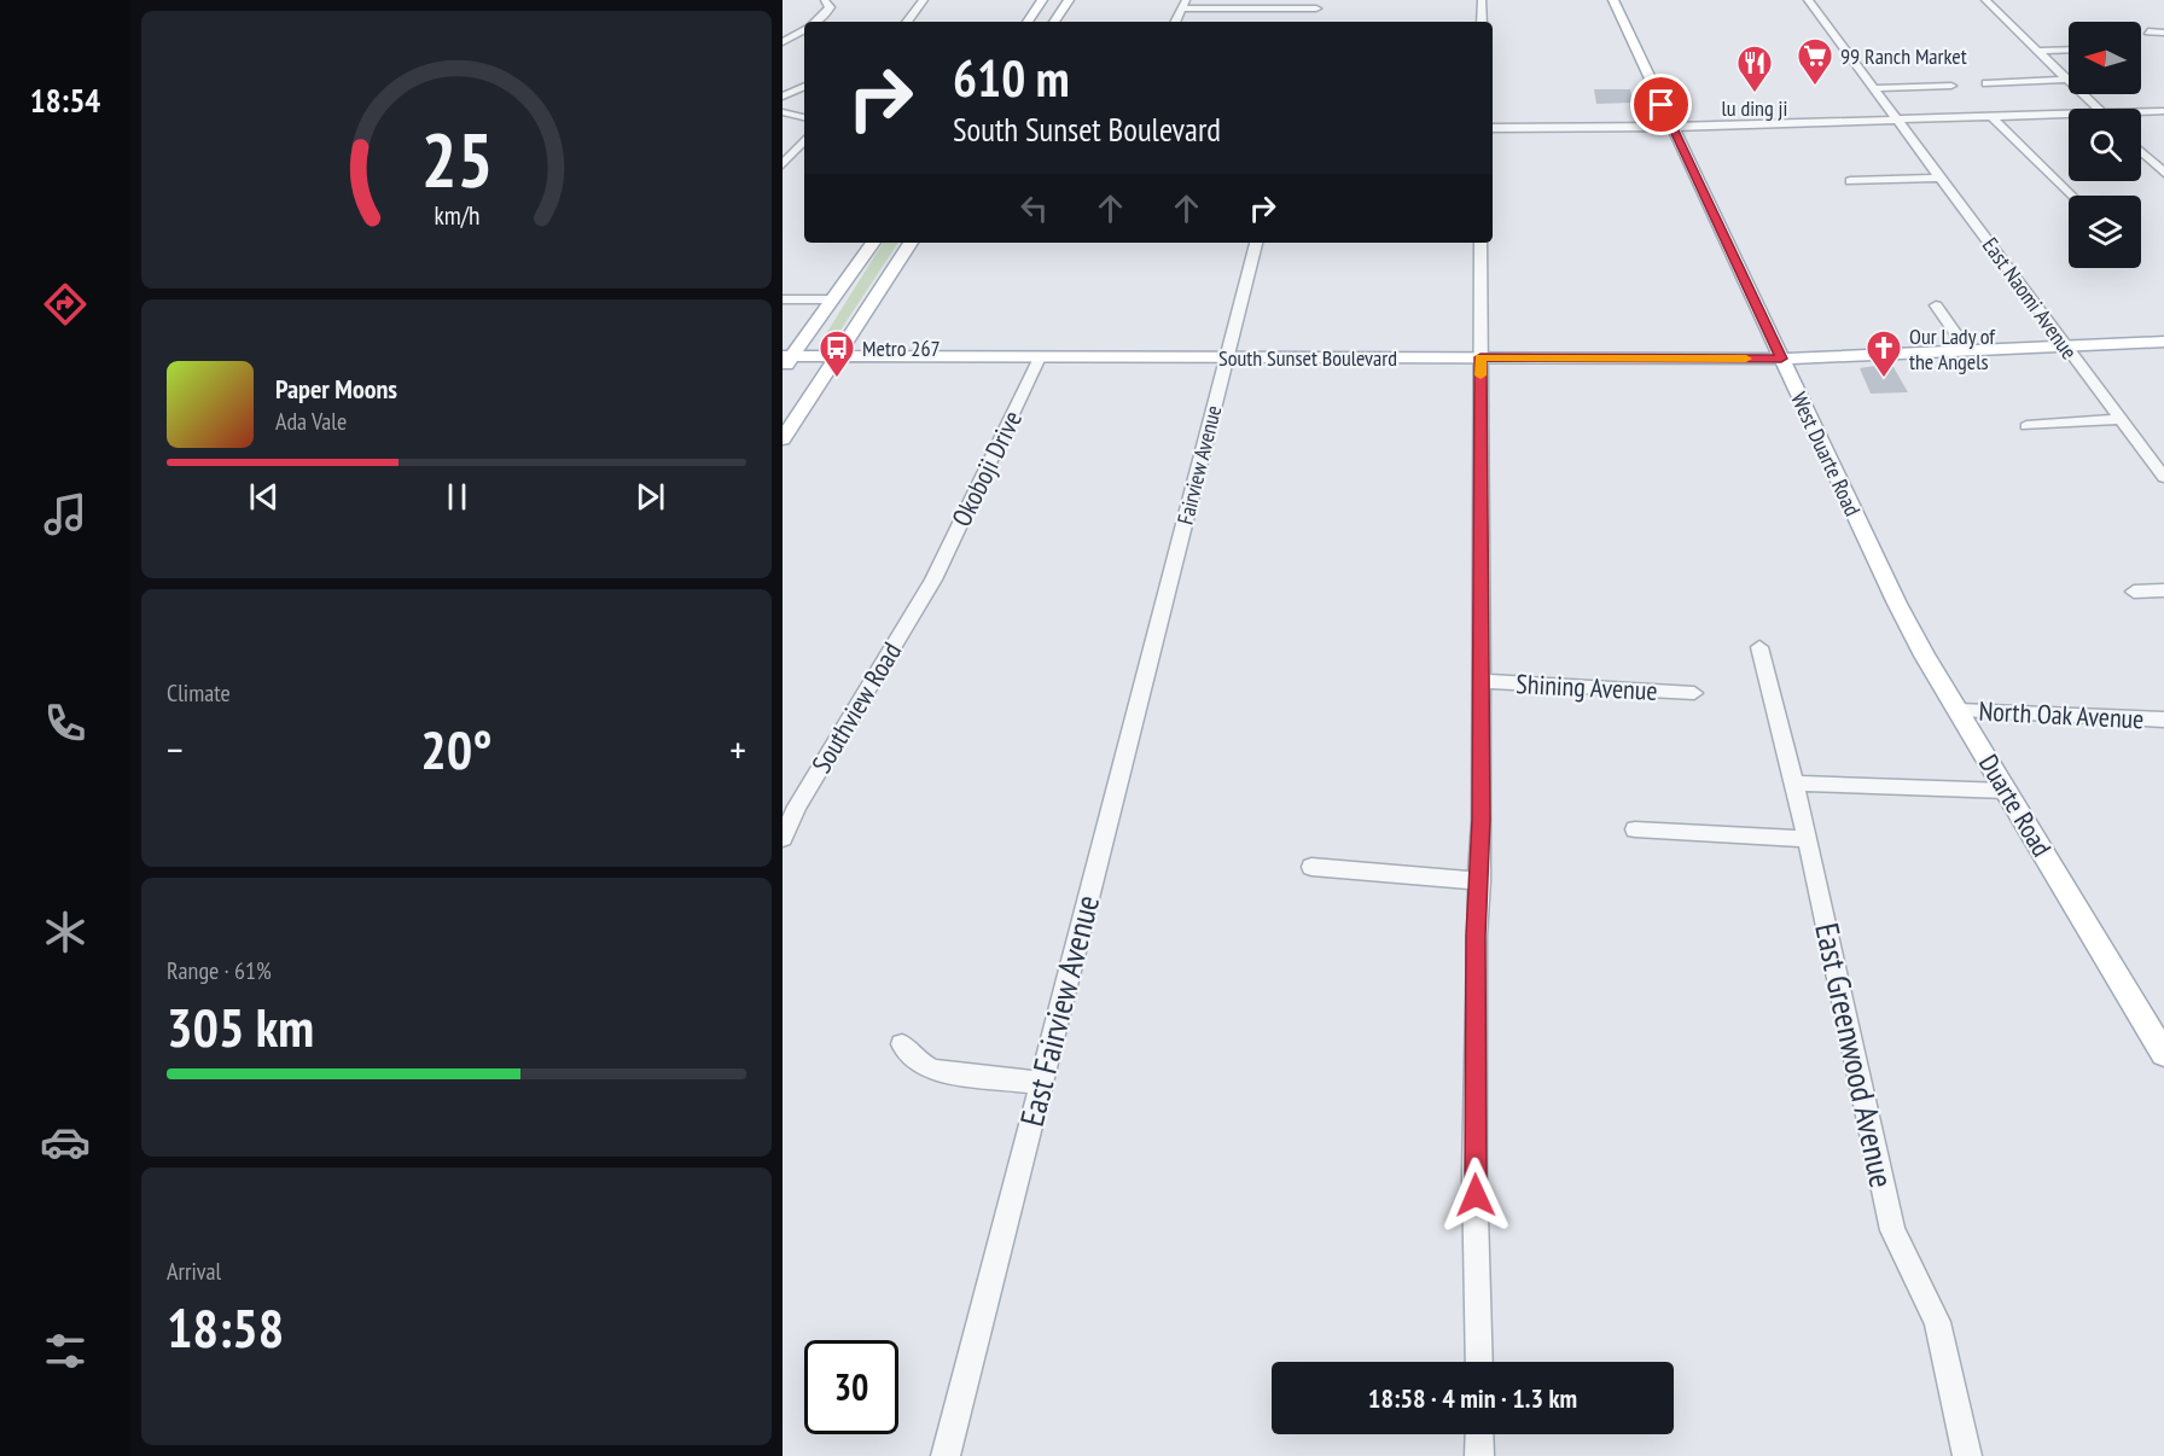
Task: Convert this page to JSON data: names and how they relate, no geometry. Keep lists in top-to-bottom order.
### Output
{
  "streets": {
    "main road": ["South Sunset Boulevard", "West Duarte Road", "Duarte Road"],
    "street": [
      "East Naomi Avenue",
      "Fairview Avenue",
      "Okoboji Drive",
      "Shining Avenue",
      "Southview Road",
      "North Oak Avenue",
      "East Fairview Avenue",
      "East Greenwood Avenue"
    ]
  },
  "crossings": [
    ["East Naomi Avenue", "South Sunset Boulevard"],
    ["South Sunset Boulevard", "West Duarte Road"],
    ["South Sunset Boulevard", "Fairview Avenue"],
    ["South Sunset Boulevard", "Okoboji Drive"],
    ["West Duarte Road", "Duarte Road"],
    ["Fairview Avenue", "East Fairview Avenue"],
    ["Okoboji Drive", "Southview Road"],
    ["North Oak Avenue", "Duarte Road"]
  ],
  "places": {
    "supermarket": ["99 Ranch Market"],
    "restaurant": ["lu ding ji"],
    "bus stop": ["Metro 267"],
    "church": ["Our Lady of the Angels"]
  },
  "north": "left",
  "page": {
    "tabs": "18:54",
    "turn": ["610 m", "South Sunset Boulevard"],
    "song": ["Paper Moons", "Ada Vale"],
    "tile": [
      "Climate",
      ["Range · 61%", "305 km"],
      ["Arrival", "18:58"]
    ],
    "heat": ["−", "20°", "+"],
    "limit": "30",
    "trip": "18:58 · 4 min · 1.3 km",
    "gauge": ["25", "km/h"]
  }
}
